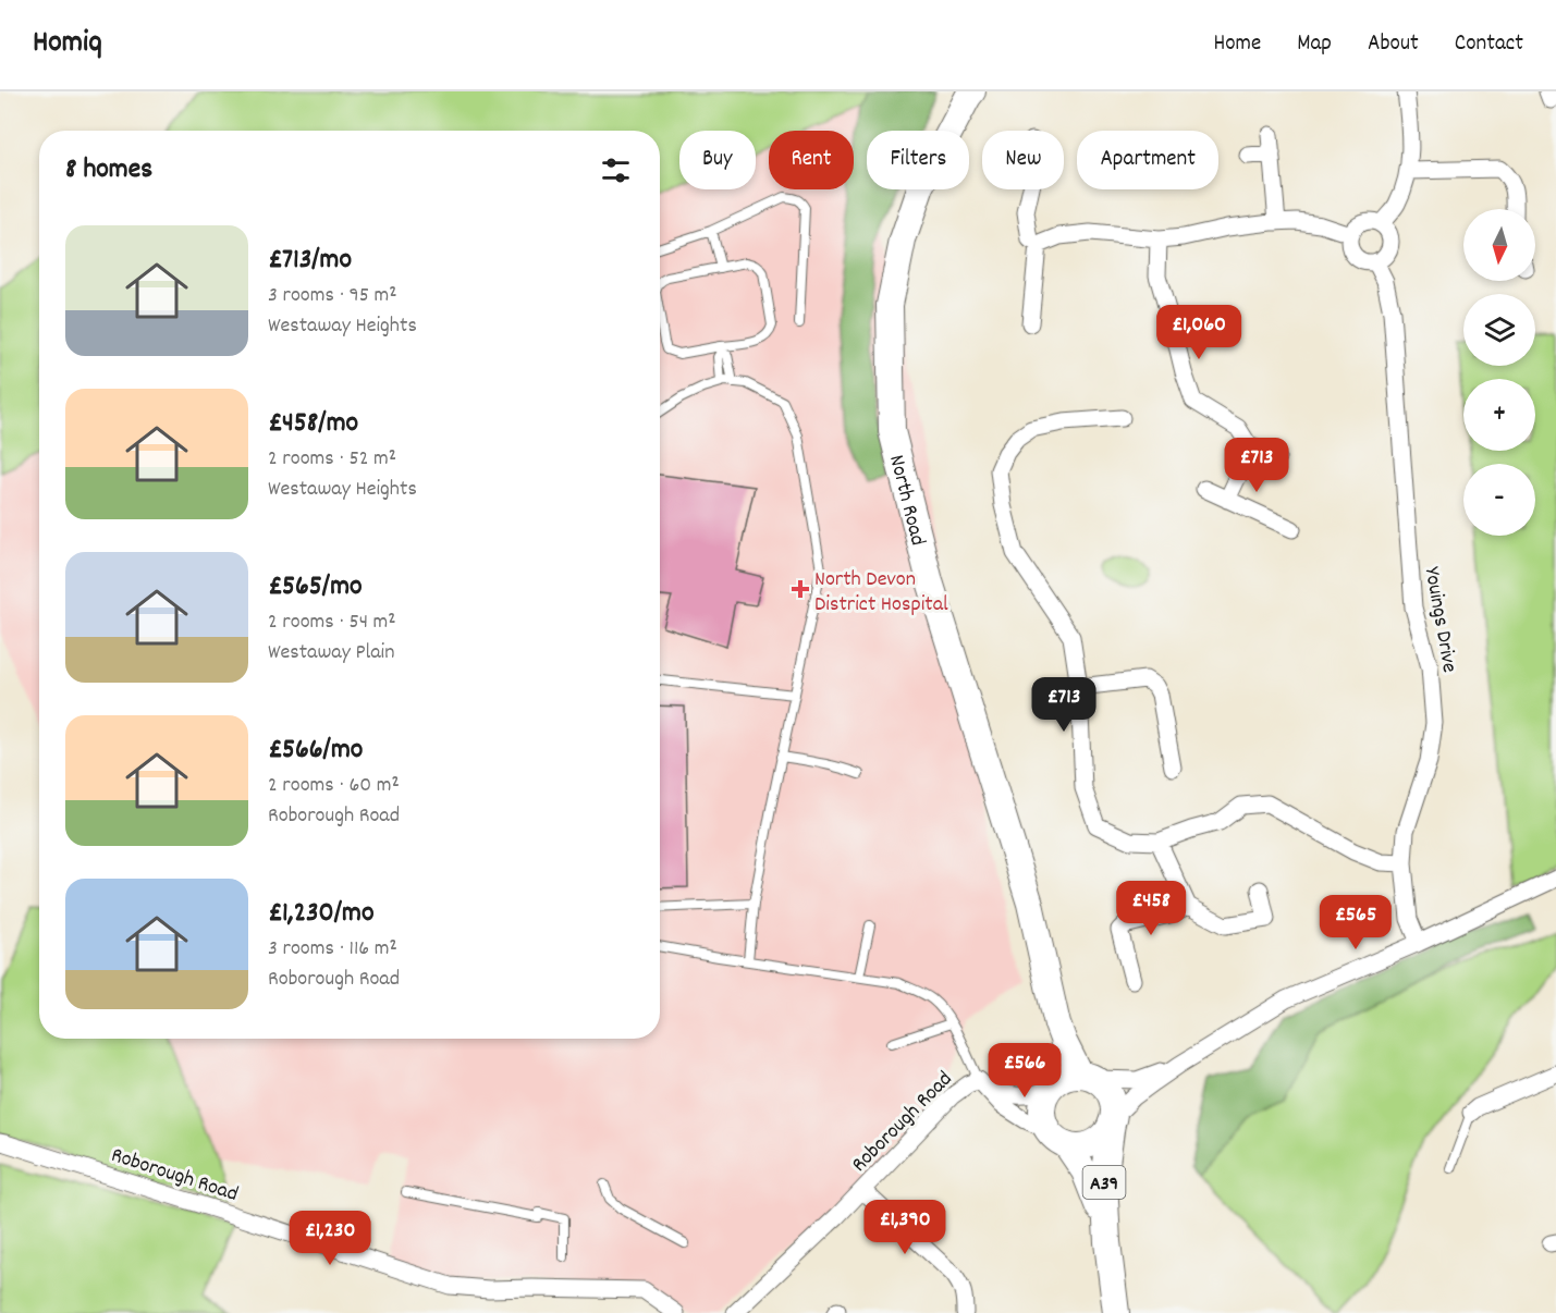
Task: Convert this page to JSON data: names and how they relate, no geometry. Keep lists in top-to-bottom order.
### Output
{
  "streets": {
    "main road": ["North Road", "A39"],
    "street": ["Youings Drive", "Roborough Road"]
  },
  "crossings": [
    ["North Road", "Roborough Road"],
    ["North Road", "A39"],
    ["Roborough Road", "A39"]
  ],
  "places": {
    "health": ["North Devon District Hospital"]
  },
  "north": "bottom",
  "page": {
    "header": "Homiq",
    "nav": [
      "Home",
      "Map",
      "About",
      "Contact"
    ],
    "chip": [
      "Buy",
      "Rent",
      "Filters",
      "New",
      "Apartment"
    ],
    "heading": "8 homes",
    "map_buttons": ["+", "−"],
    "list": [
      {
        "name": "£713/mo",
        "note": "3 rooms · 95 m² · Westaway Heights"
      },
      {
        "name": "£458/mo",
        "note": "2 rooms · 52 m² · Westaway Heights"
      },
      {
        "name": "£565/mo",
        "note": "2 rooms · 54 m² · Westaway Plain"
      },
      {
        "name": "£566/mo",
        "note": "2 rooms · 60 m² · Roborough Road"
      },
      {
        "name": "£1,230/mo",
        "note": "3 rooms · 116 m² · Roborough Road"
      }
    ],
    "price": [
      "£1,060",
      "£713",
      "£713",
      "£458",
      "£565",
      "£566",
      "£1,390",
      "£1,230"
    ]
  }
}
